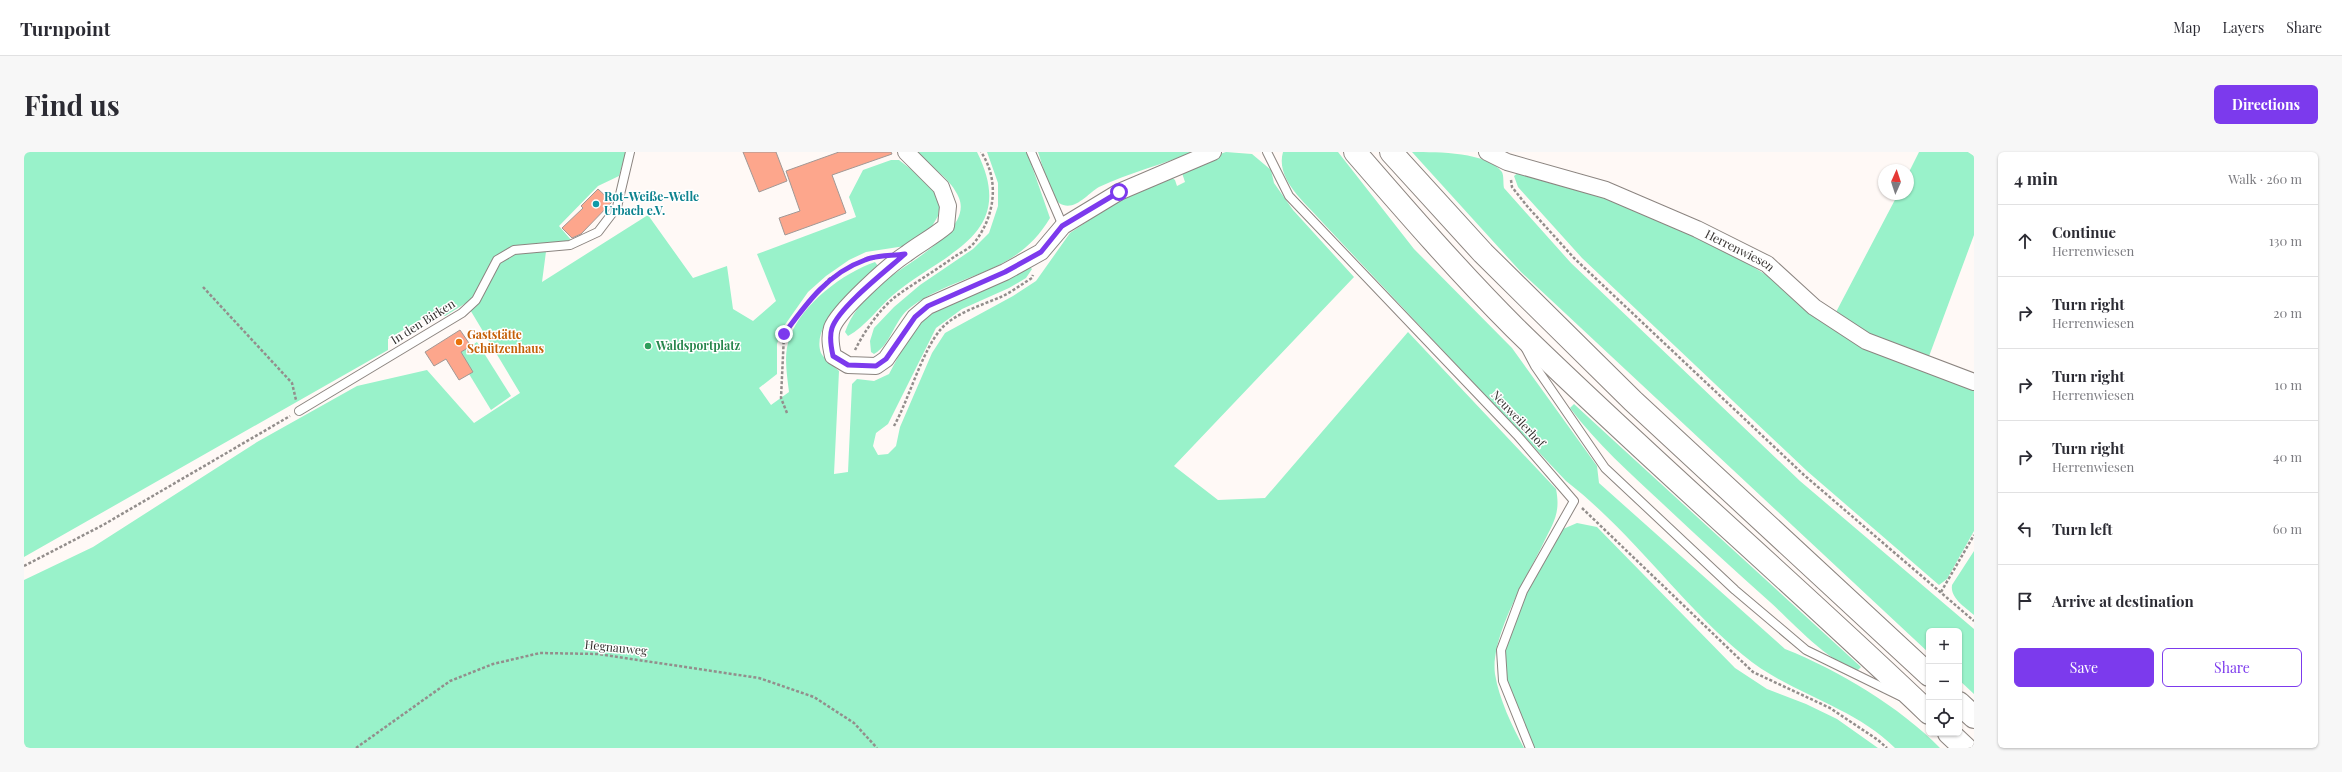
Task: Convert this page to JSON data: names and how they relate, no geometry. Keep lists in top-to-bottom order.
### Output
{
  "streets": {
    "street": ["Herrenwiesen"],
    "lane": ["In den Birken", "Neuweilerhof"],
    "path": ["Hegnauweg"]
  },
  "places": ["Rot-Weiße-Welle Urbach e.V.", "Gaststätte Schützenhaus", "Waldsportplatz"],
  "north": "top",
  "page": {
    "header": "Turnpoint",
    "nav": ["Map", "Layers", "Share"],
    "buttons": [
      "Directions",
      ["Save", "Share"]
    ],
    "title": "Find us",
    "heading": ["4 min", "Walk · 260 m"],
    "list": [
      ["Continue", "Herrenwiesen", "130 m"],
      ["Turn right", "Herrenwiesen", "20 m"],
      ["Turn right", "Herrenwiesen", "10 m"],
      ["Turn right", "Herrenwiesen", "40 m"],
      ["Turn left", "60 m"],
      "Arrive at destination"
    ],
    "map_buttons": ["+", "−"]
  }
}
